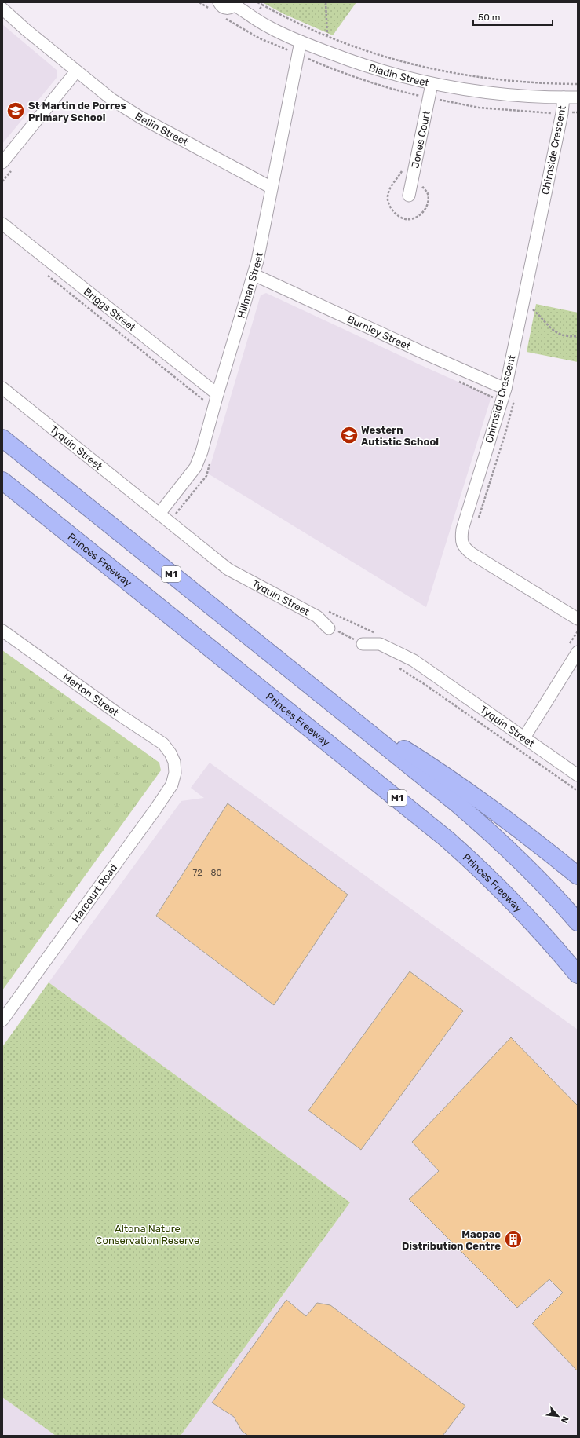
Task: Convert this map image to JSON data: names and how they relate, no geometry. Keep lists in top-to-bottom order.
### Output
{
  "streets": {
    "highway": ["Princes Freeway", "M1"],
    "street": [
      "Bladin Street",
      "Bellin Street",
      "Jones Court",
      "Chirnside Crescent",
      "Hillman Street",
      "Briggs Street",
      "Burnley Street",
      "Tyquin Street",
      "Merton Street",
      "Harcourt Road"
    ]
  },
  "crossings": [
    ["Bladin Street", "Jones Court"],
    ["Bladin Street", "Chirnside Crescent"],
    ["Bladin Street", "Hillman Street"],
    ["Bellin Street", "Hillman Street"],
    ["Chirnside Crescent", "Burnley Street"],
    ["Hillman Street", "Briggs Street"],
    ["Hillman Street", "Burnley Street"],
    ["Hillman Street", "Tyquin Street"],
    ["Merton Street", "Harcourt Road"]
  ],
  "parks": ["Altona Nature Conservation Reserve"],
  "places": {
    "school or university": ["St Martin de Porres Primary School", "Western Autistic School"],
    "building": ["Macpac Distribution Centre"]
  },
  "house_numbers": ["72 - 80"],
  "scale_bar": "50 m",
  "north": "bottom right"
}
